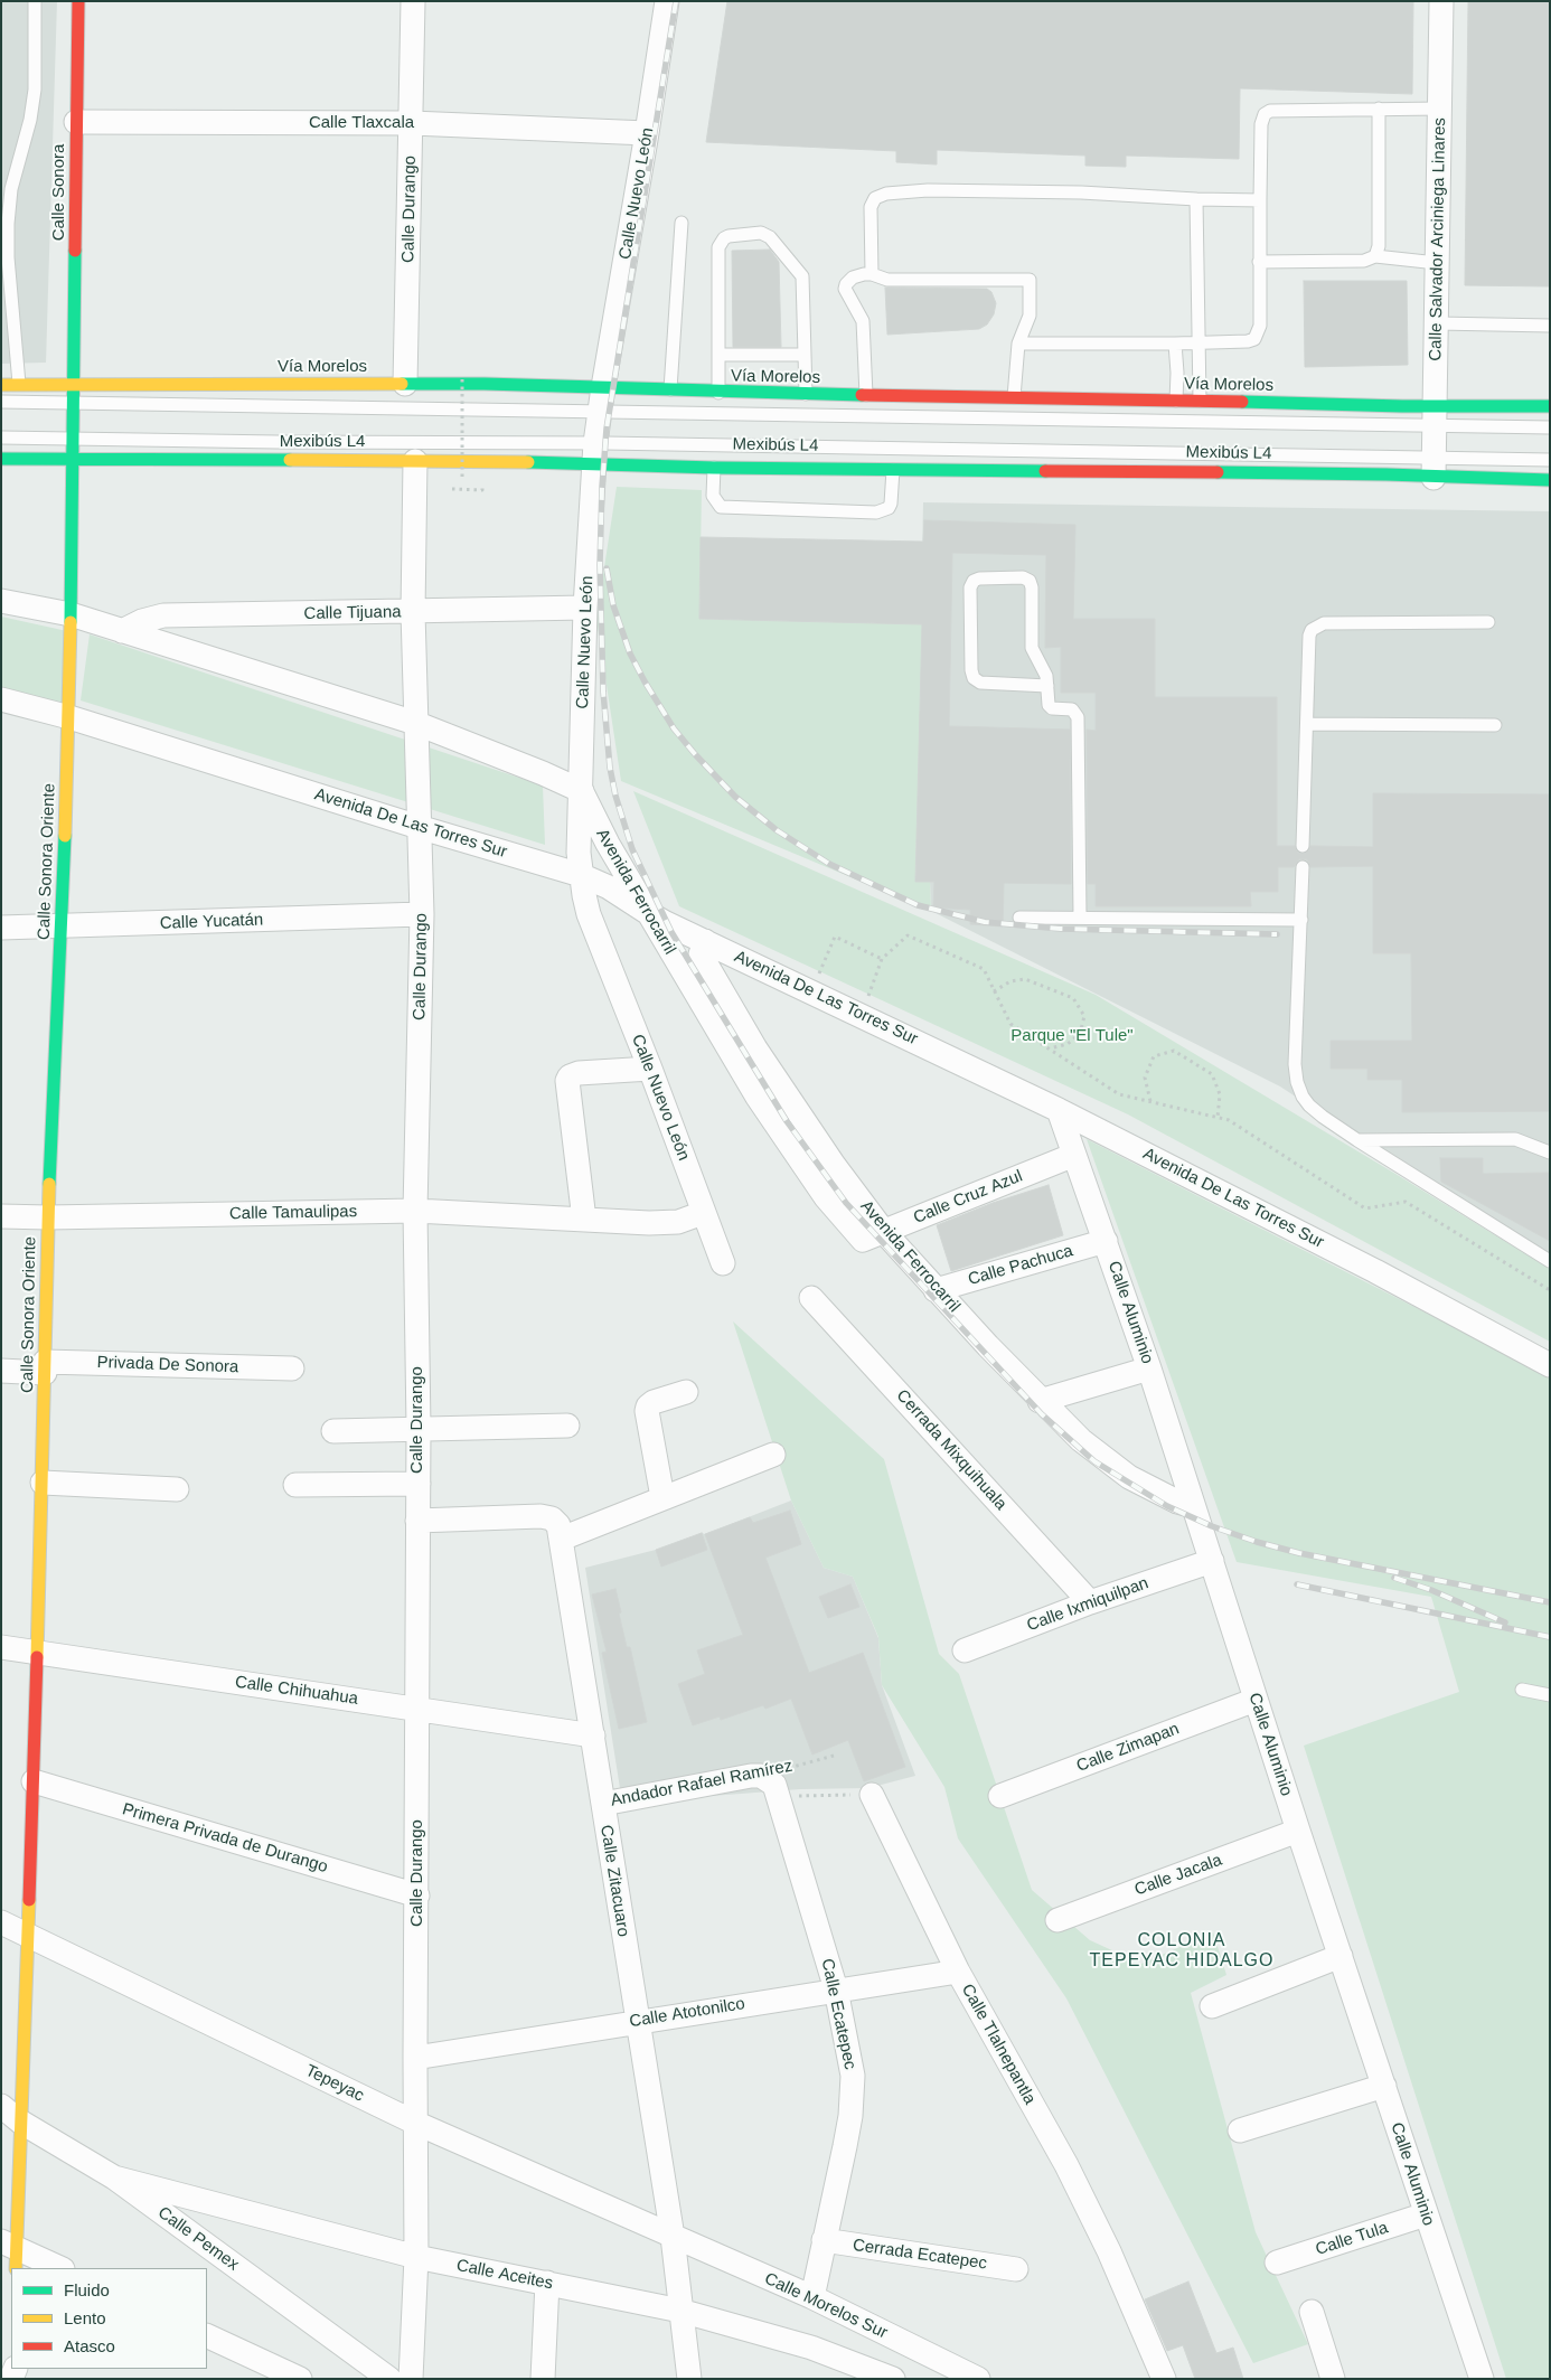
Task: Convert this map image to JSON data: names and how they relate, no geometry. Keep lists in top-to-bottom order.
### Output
{
  "streets": {
    "main road": ["Calle Sonora", "Vía Morelos", "Calle Sonora Oriente"],
    "street": [
      "Calle Tlaxcala",
      "Calle Nuevo León",
      "Calle Durango",
      "Calle Salvador Arciniega Linares",
      "Calle Tijuana",
      "Avenida De Las Torres Sur",
      "Avenida Ferrocarril",
      "Calle Yucatán",
      "Calle Cruz Azul",
      "Calle Tamaulipas",
      "Calle Pachuca",
      "Calle Aluminio",
      "Privada De Sonora",
      "Cerrada Mixquihuala",
      "Calle Ixmiquilpan",
      "Calle Chihuahua",
      "Calle Zimapan",
      "Andador Rafael Ramírez",
      "Primera Privada de Durango",
      "Calle Jacala",
      "Calle Zitacuaro",
      "Calle Atotonilco",
      "Calle Ecatepec",
      "Calle Tlalnepantla",
      "Tepeyac",
      "Calle Pemex",
      "Calle Tula",
      "Cerrada Ecatepec",
      "Calle Aceites",
      "Calle Morelos Sur"
    ],
    "lane": ["Mexibús L4"]
  },
  "crossings": [
    ["Calle Tlaxcala", "Calle Sonora"],
    ["Calle Tlaxcala", "Calle Nuevo León"],
    ["Calle Tlaxcala", "Calle Durango"],
    ["Calle Sonora", "Vía Morelos"],
    ["Calle Sonora", "Calle Sonora Oriente"],
    ["Calle Nuevo León", "Vía Morelos"],
    ["Calle Nuevo León", "Mexibús L4"],
    ["Calle Nuevo León", "Calle Tijuana"],
    ["Calle Nuevo León", "Avenida De Las Torres Sur"],
    ["Calle Nuevo León", "Avenida Ferrocarril"],
    ["Calle Nuevo León", "Calle Tamaulipas"],
    ["Calle Durango", "Vía Morelos"],
    ["Calle Durango", "Calle Tijuana"],
    ["Calle Durango", "Avenida De Las Torres Sur"],
    ["Calle Durango", "Calle Yucatán"],
    ["Calle Durango", "Calle Tamaulipas"],
    ["Calle Durango", "Calle Chihuahua"],
    ["Calle Durango", "Primera Privada de Durango"],
    ["Calle Durango", "Calle Zitacuaro"],
    ["Calle Durango", "Calle Atotonilco"],
    ["Calle Durango", "Tepeyac"],
    ["Calle Durango", "Calle Aceites"],
    ["Calle Salvador Arciniega Linares", "Vía Morelos"],
    ["Calle Salvador Arciniega Linares", "Mexibús L4"],
    ["Vía Morelos", "Mexibús L4"],
    ["Vía Morelos", "Calle Sonora Oriente"],
    ["Mexibús L4", "Calle Sonora Oriente"],
    ["Avenida De Las Torres Sur", "Calle Sonora Oriente"],
    ["Avenida De Las Torres Sur", "Avenida Ferrocarril"],
    ["Avenida De Las Torres Sur", "Calle Aluminio"],
    ["Calle Sonora Oriente", "Calle Yucatán"],
    ["Calle Sonora Oriente", "Calle Tamaulipas"],
    ["Calle Sonora Oriente", "Privada De Sonora"],
    ["Calle Sonora Oriente", "Calle Chihuahua"],
    ["Calle Sonora Oriente", "Primera Privada de Durango"],
    ["Calle Sonora Oriente", "Tepeyac"],
    ["Calle Sonora Oriente", "Calle Pemex"],
    ["Avenida Ferrocarril", "Calle Cruz Azul"],
    ["Avenida Ferrocarril", "Calle Pachuca"],
    ["Avenida Ferrocarril", "Calle Aluminio"],
    ["Calle Cruz Azul", "Calle Aluminio"],
    ["Calle Pachuca", "Calle Aluminio"],
    ["Calle Aluminio", "Calle Ixmiquilpan"],
    ["Calle Aluminio", "Calle Zimapan"],
    ["Calle Aluminio", "Calle Jacala"],
    ["Calle Aluminio", "Calle Tula"],
    ["Cerrada Mixquihuala", "Calle Ixmiquilpan"],
    ["Calle Chihuahua", "Calle Zitacuaro"],
    ["Andador Rafael Ramírez", "Calle Zitacuaro"],
    ["Andador Rafael Ramírez", "Calle Ecatepec"],
    ["Calle Zitacuaro", "Calle Atotonilco"],
    ["Calle Zitacuaro", "Tepeyac"],
    ["Calle Zitacuaro", "Calle Aceites"],
    ["Calle Zitacuaro", "Calle Morelos Sur"],
    ["Calle Atotonilco", "Calle Ecatepec"],
    ["Calle Atotonilco", "Calle Tlalnepantla"],
    ["Calle Ecatepec", "Cerrada Ecatepec"],
    ["Calle Ecatepec", "Calle Morelos Sur"],
    ["Tepeyac", "Calle Morelos Sur"],
    ["Calle Pemex", "Calle Aceites"]
  ],
  "districts": ["COLONIA TEPEYAC HIDALGO"],
  "parks": ["Parque \"El Tule\""],
  "legend": ["Fluido", "Lento", "Atasco"]
}
